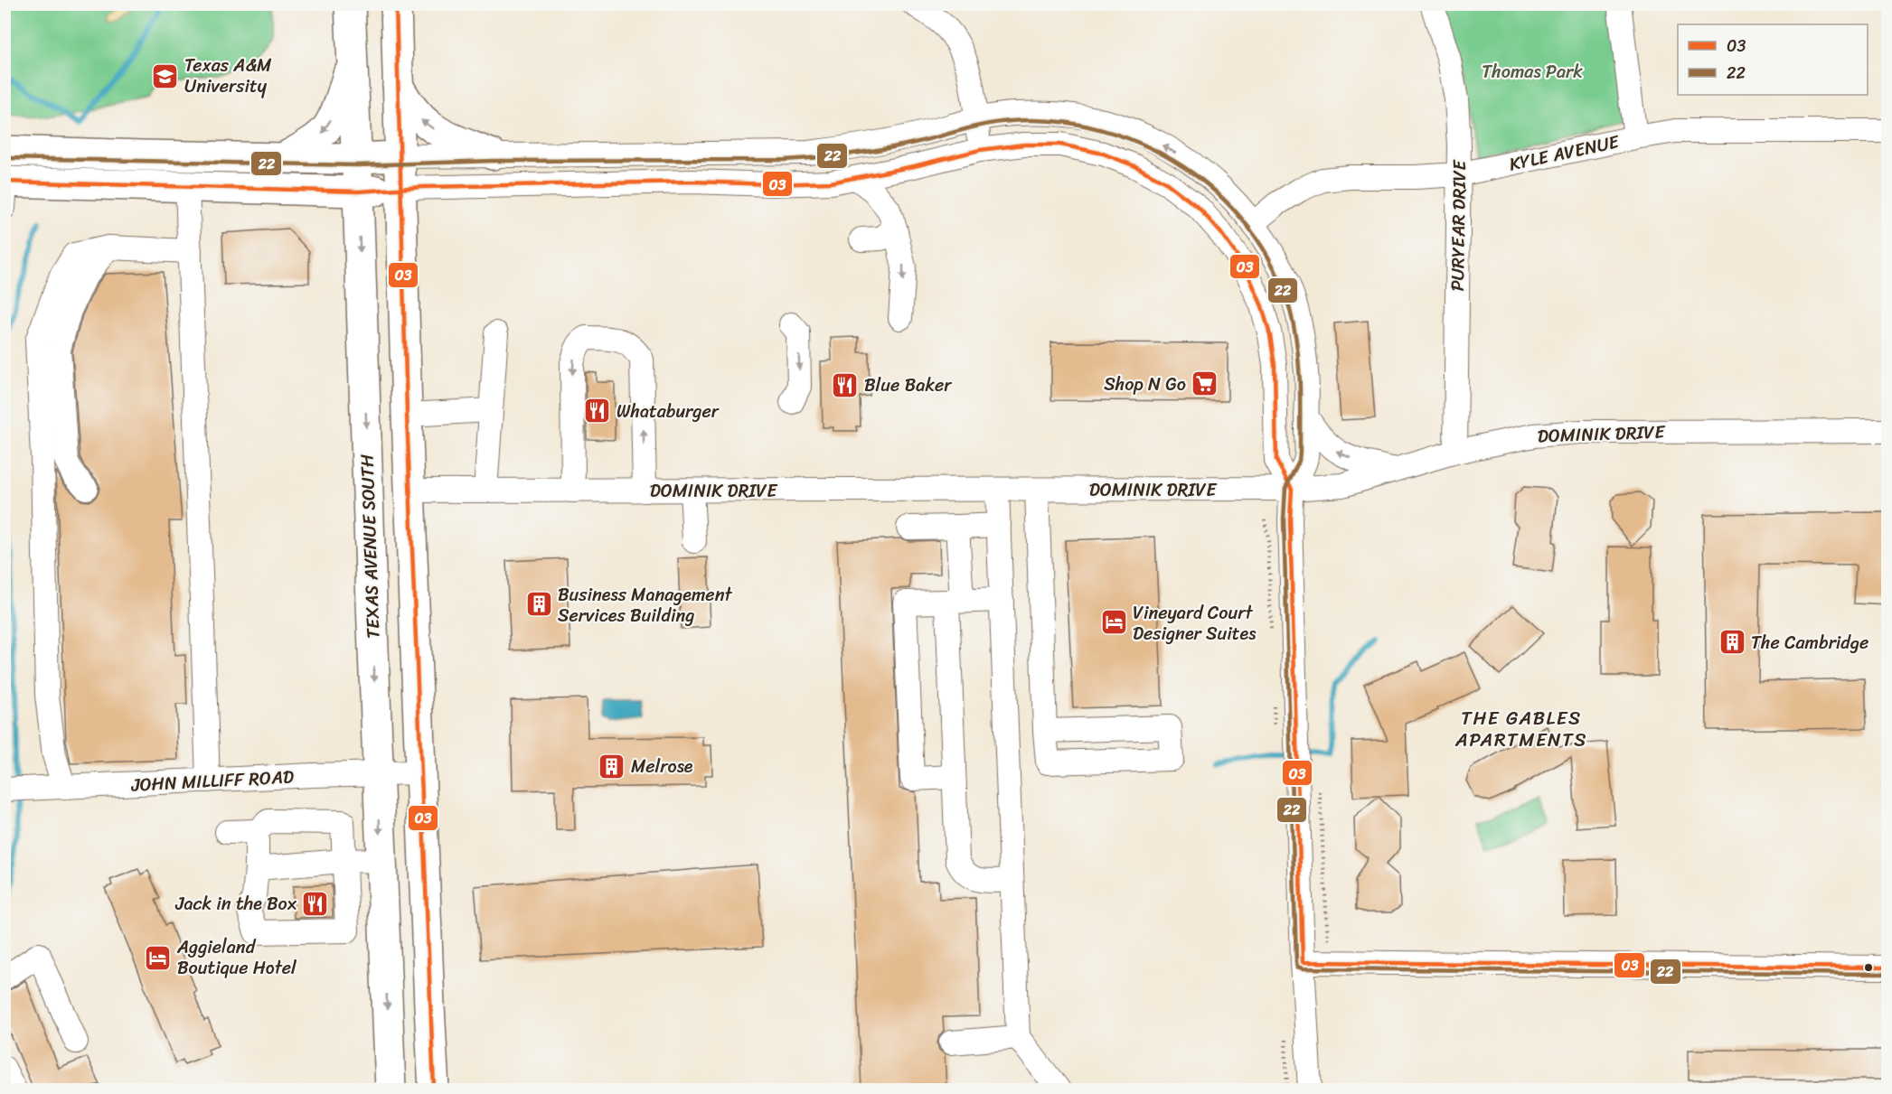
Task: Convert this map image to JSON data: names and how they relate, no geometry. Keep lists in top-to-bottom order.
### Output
{
  "streets": {
    "main road": ["TEXAS AVENUE SOUTH"],
    "street": [
      "KYLE AVENUE",
      "PURYEAR DRIVE",
      "DOMINIK DRIVE",
      "JOHN MILLIFF ROAD"
    ]
  },
  "crossings": [
    ["KYLE AVENUE", "PURYEAR DRIVE"],
    ["PURYEAR DRIVE", "DOMINIK DRIVE"],
    ["TEXAS AVENUE SOUTH", "JOHN MILLIFF ROAD"]
  ],
  "districts": ["THE GABLES APARTMENTS"],
  "parks": ["Thomas Park"],
  "places": {
    "school or university": ["Texas A&M University"],
    "supermarket": ["Shop N Go"],
    "restaurant": ["Blue Baker", "Whataburger", "Jack in the Box"],
    "building": ["Business Management Services Building", "The Cambridge", "Melrose"],
    "hotel": ["Vineyard Court Designer Suites", "Aggieland Boutique Hotel"]
  },
  "lines": ["transit line 03", "transit line 22"],
  "legend": ["03", "22"]
}
